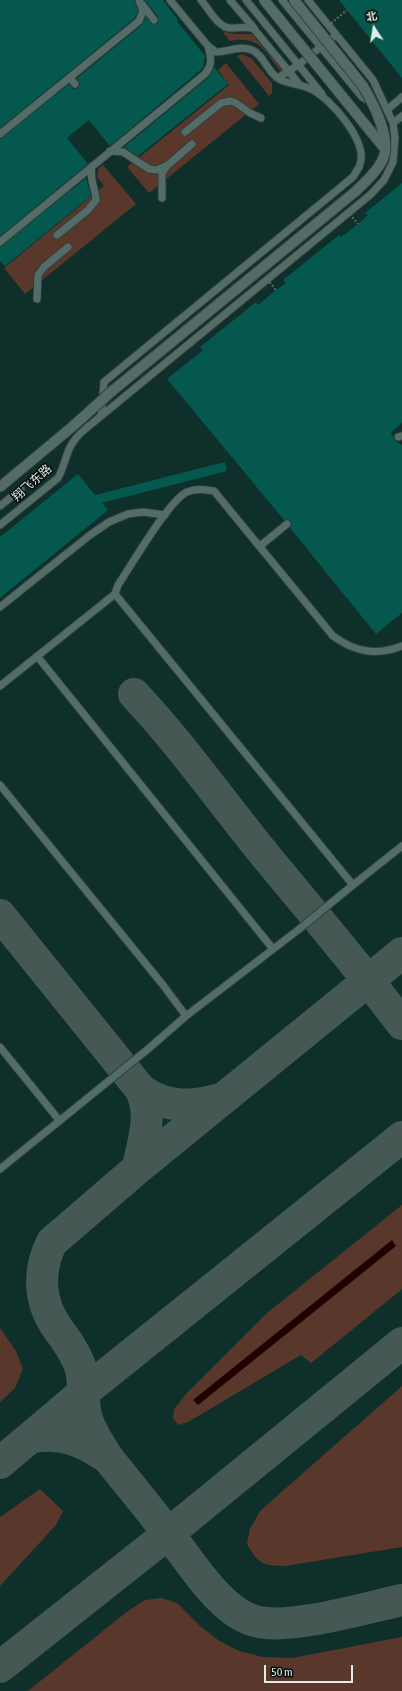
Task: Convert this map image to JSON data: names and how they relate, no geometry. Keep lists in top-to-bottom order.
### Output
{
  "streets": {
    "lane": ["翔飞东路"]
  },
  "scale_bar": "50 m",
  "north": "top"
}
